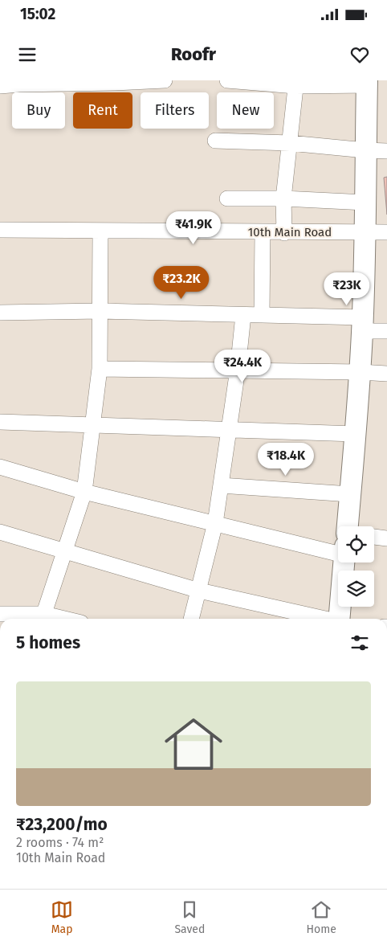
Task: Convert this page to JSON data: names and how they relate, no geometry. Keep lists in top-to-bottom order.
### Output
{
  "streets": {
    "street": ["10th Main Road"]
  },
  "page": {
    "status": "15:02",
    "header": "Roofr",
    "chip": [
      "Buy",
      "Rent",
      "Filters",
      "New"
    ],
    "price": [
      "₹41.9K",
      "₹23.2K",
      "₹23K",
      "₹24.4K",
      "₹18.4K"
    ],
    "heading": "5 homes",
    "list": [
      {
        "name": "₹23,200/mo",
        "note": "2 rooms · 74 m² · 10th Main Road"
      }
    ],
    "tabs": ["Map", "Saved", "Home"]
  }
}
